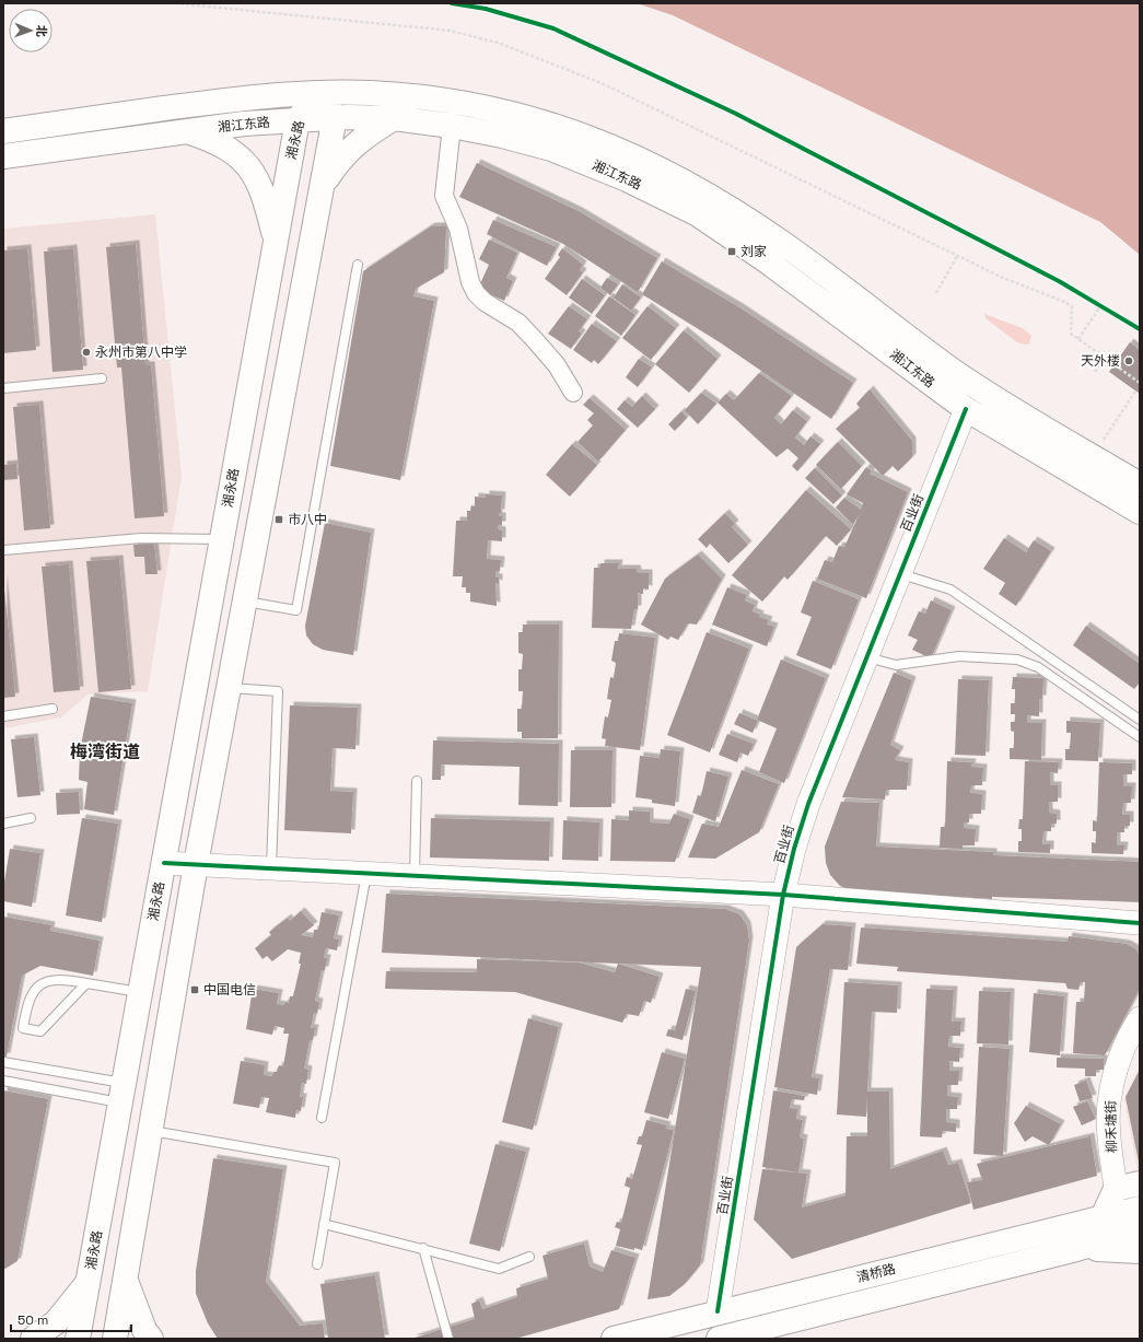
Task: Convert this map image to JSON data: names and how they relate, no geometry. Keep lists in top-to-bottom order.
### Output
{
  "streets": {
    "main road": ["湘江东路", "湘永路", "清桥路"],
    "street": ["百业街", "柳禾塘街"]
  },
  "crossings": [
    ["湘江东路", "湘永路"],
    ["湘江东路", "百业街"],
    ["百业街", "清桥路"]
  ],
  "districts": ["梅湾街道"],
  "places": {
    "transit": ["刘家", "市八中", "中国电信"],
    "other": ["永州市第八中学", "天外楼"]
  },
  "scale_bar": "50 m",
  "north": "right"
}
